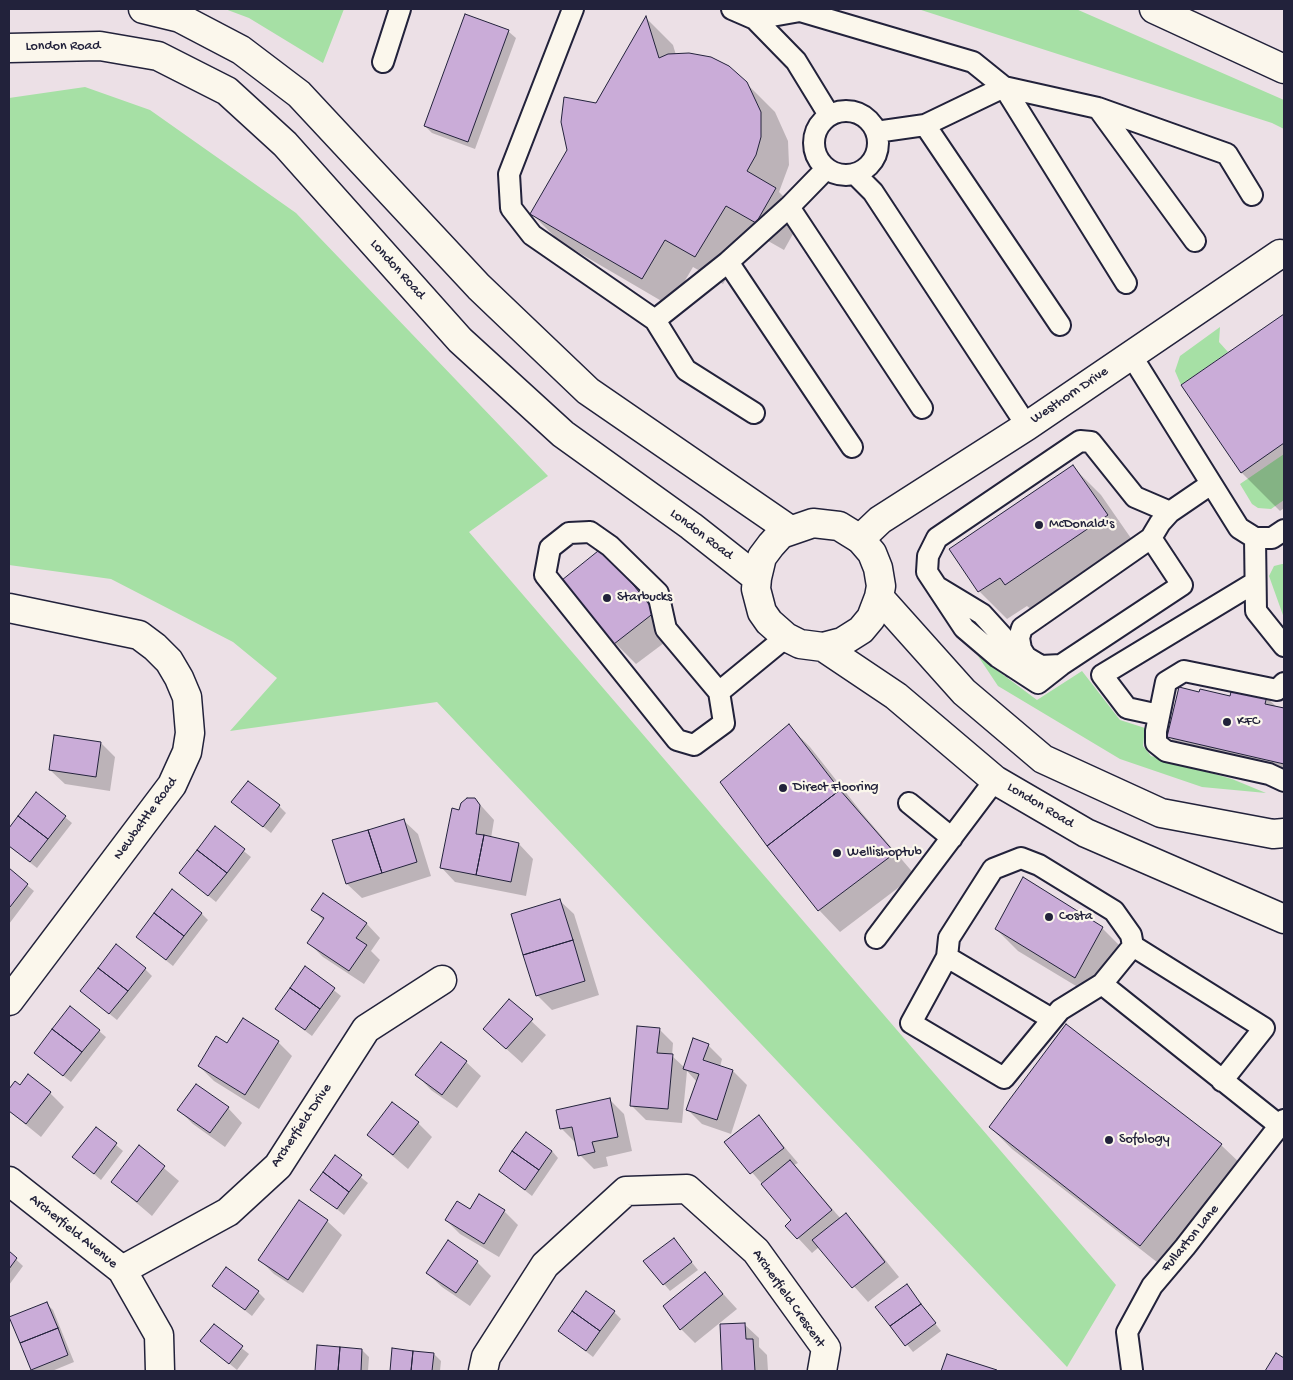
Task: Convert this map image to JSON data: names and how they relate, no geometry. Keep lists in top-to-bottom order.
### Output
{
  "streets": {
    "main road": [
      "London Road",
      "Westhorn Drive",
      "Newbattle Road",
      "Archerfield Drive",
      "Archerfield Avenue",
      "Archerfield Crescent"
    ],
    "lane": ["Fullarton Lane"]
  },
  "crossings": [
    ["London Road", "Westhorn Drive"],
    ["Archerfield Drive", "Archerfield Avenue"]
  ],
  "places": [
    "McDonald's",
    "Starbucks",
    "KFC",
    "Direct Flooring",
    "Wellishoptub",
    "Costa",
    "Sofology"
  ]
}
